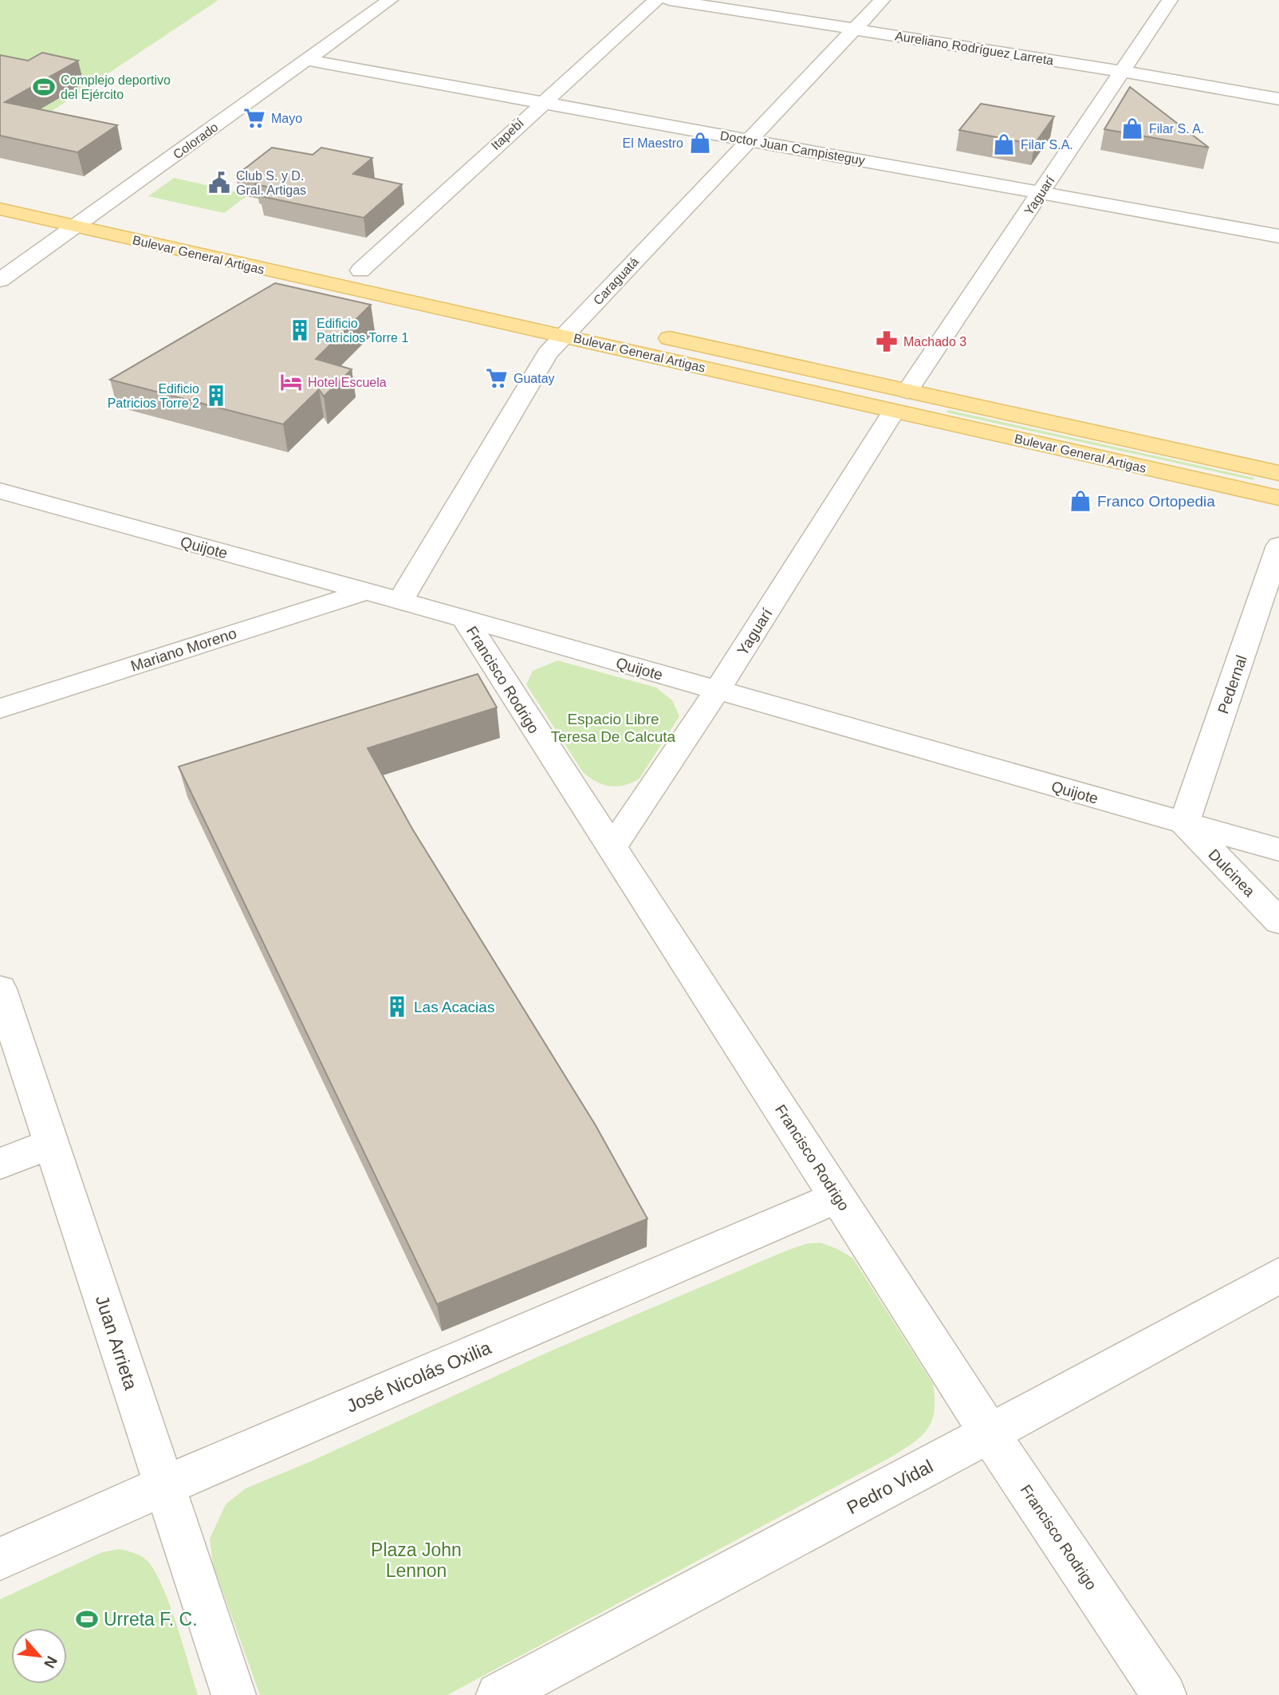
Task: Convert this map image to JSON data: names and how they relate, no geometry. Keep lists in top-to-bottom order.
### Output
{
  "streets": {
    "main road": ["Bulevar General Artigas"],
    "street": [
      "Aureliano Rodríguez Larreta",
      "Itapebí",
      "Colorado",
      "Doctor Juan Campisteguy",
      "Yaguarí",
      "Caraguatá",
      "Quijote",
      "Mariano Moreno",
      "Francisco Rodrigo",
      "Pedernal",
      "Dulcinea",
      "Juan Arrieta",
      "José Nicolás Oxilia",
      "Pedro Vidal"
    ]
  },
  "crossings": [
    ["Aureliano Rodríguez Larreta", "Yaguarí"],
    ["Aureliano Rodríguez Larreta", "Caraguatá"],
    ["Itapebí", "Doctor Juan Campisteguy"],
    ["Itapebí", "Bulevar General Artigas"],
    ["Colorado", "Doctor Juan Campisteguy"],
    ["Colorado", "Bulevar General Artigas"],
    ["Doctor Juan Campisteguy", "Yaguarí"],
    ["Doctor Juan Campisteguy", "Caraguatá"],
    ["Yaguarí", "Bulevar General Artigas"],
    ["Yaguarí", "Quijote"],
    ["Yaguarí", "Francisco Rodrigo"],
    ["Bulevar General Artigas", "Caraguatá"],
    ["Caraguatá", "Quijote"],
    ["Quijote", "Mariano Moreno"],
    ["Quijote", "Francisco Rodrigo"],
    ["Quijote", "Pedernal"],
    ["Quijote", "Dulcinea"],
    ["Francisco Rodrigo", "José Nicolás Oxilia"],
    ["Francisco Rodrigo", "Pedro Vidal"],
    ["Pedernal", "Dulcinea"],
    ["Juan Arrieta", "José Nicolás Oxilia"]
  ],
  "parks": ["Espacio Libre Teresa De Calcuta", "Plaza John Lennon"],
  "places": {
    "sports": ["Complejo deportivo del Ejército", "Urreta F. C."],
    "supermarket": ["Mayo", "Guatay"],
    "shop": [
      "Filar S. A.",
      "El Maestro",
      "Filar S.A.",
      "Franco Ortopedia"
    ],
    "public building": ["Club S. y D. Gral. Artigas"],
    "building": ["Edificio Patricios Torre 1", "Edificio Patricios Torre 2", "Las Acacias"],
    "pharmacy": ["Machado 3"],
    "hotel": ["Hotel Escuela"]
  },
  "north": "bottom right"
}
